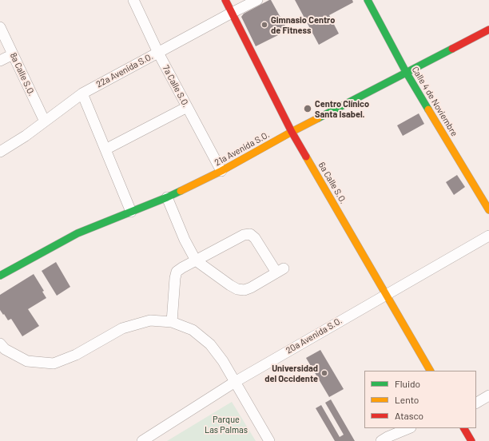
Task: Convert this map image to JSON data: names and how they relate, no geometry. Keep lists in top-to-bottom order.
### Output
{
  "streets": {
    "street": [
      "22a Avenida S.O.",
      "8a Calle S.O.",
      "7a Calle S.O.",
      "Calle 4 de Noviembre",
      "21a Avenida S.O.",
      "6a Calle S.O.",
      "20a Avenida S.O."
    ]
  },
  "crossings": [
    ["22a Avenida S.O.", "8a Calle S.O."],
    ["22a Avenida S.O.", "7a Calle S.O."],
    ["22a Avenida S.O.", "6a Calle S.O."],
    ["7a Calle S.O.", "21a Avenida S.O."],
    ["Calle 4 de Noviembre", "21a Avenida S.O."],
    ["21a Avenida S.O.", "6a Calle S.O."],
    ["6a Calle S.O.", "20a Avenida S.O."]
  ],
  "parks": ["Parque Las Palmas"],
  "places": ["Gimnasio Centro de Fitness", "Centro Clínico Santa Isabel.", "Universidad del Occidente"],
  "legend": ["Fluido", "Lento", "Atasco"]
}
